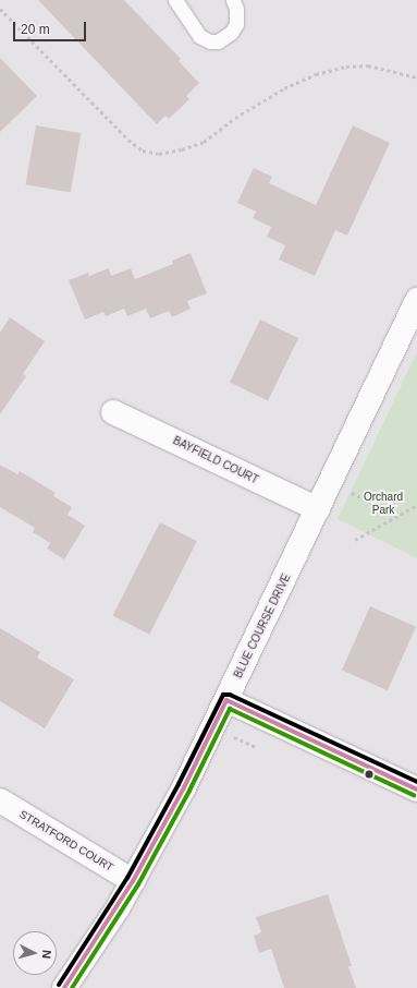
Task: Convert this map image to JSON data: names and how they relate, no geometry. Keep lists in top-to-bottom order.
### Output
{
  "streets": {
    "main road": ["BAYFIELD COURT", "BLUE COURSE DRIVE", "STRATFORD COURT"]
  },
  "crossings": [
    ["BAYFIELD COURT", "BLUE COURSE DRIVE"],
    ["BLUE COURSE DRIVE", "STRATFORD COURT"]
  ],
  "parks": ["Orchard Park"],
  "scale_bar": "20 m",
  "north": "right"
}
